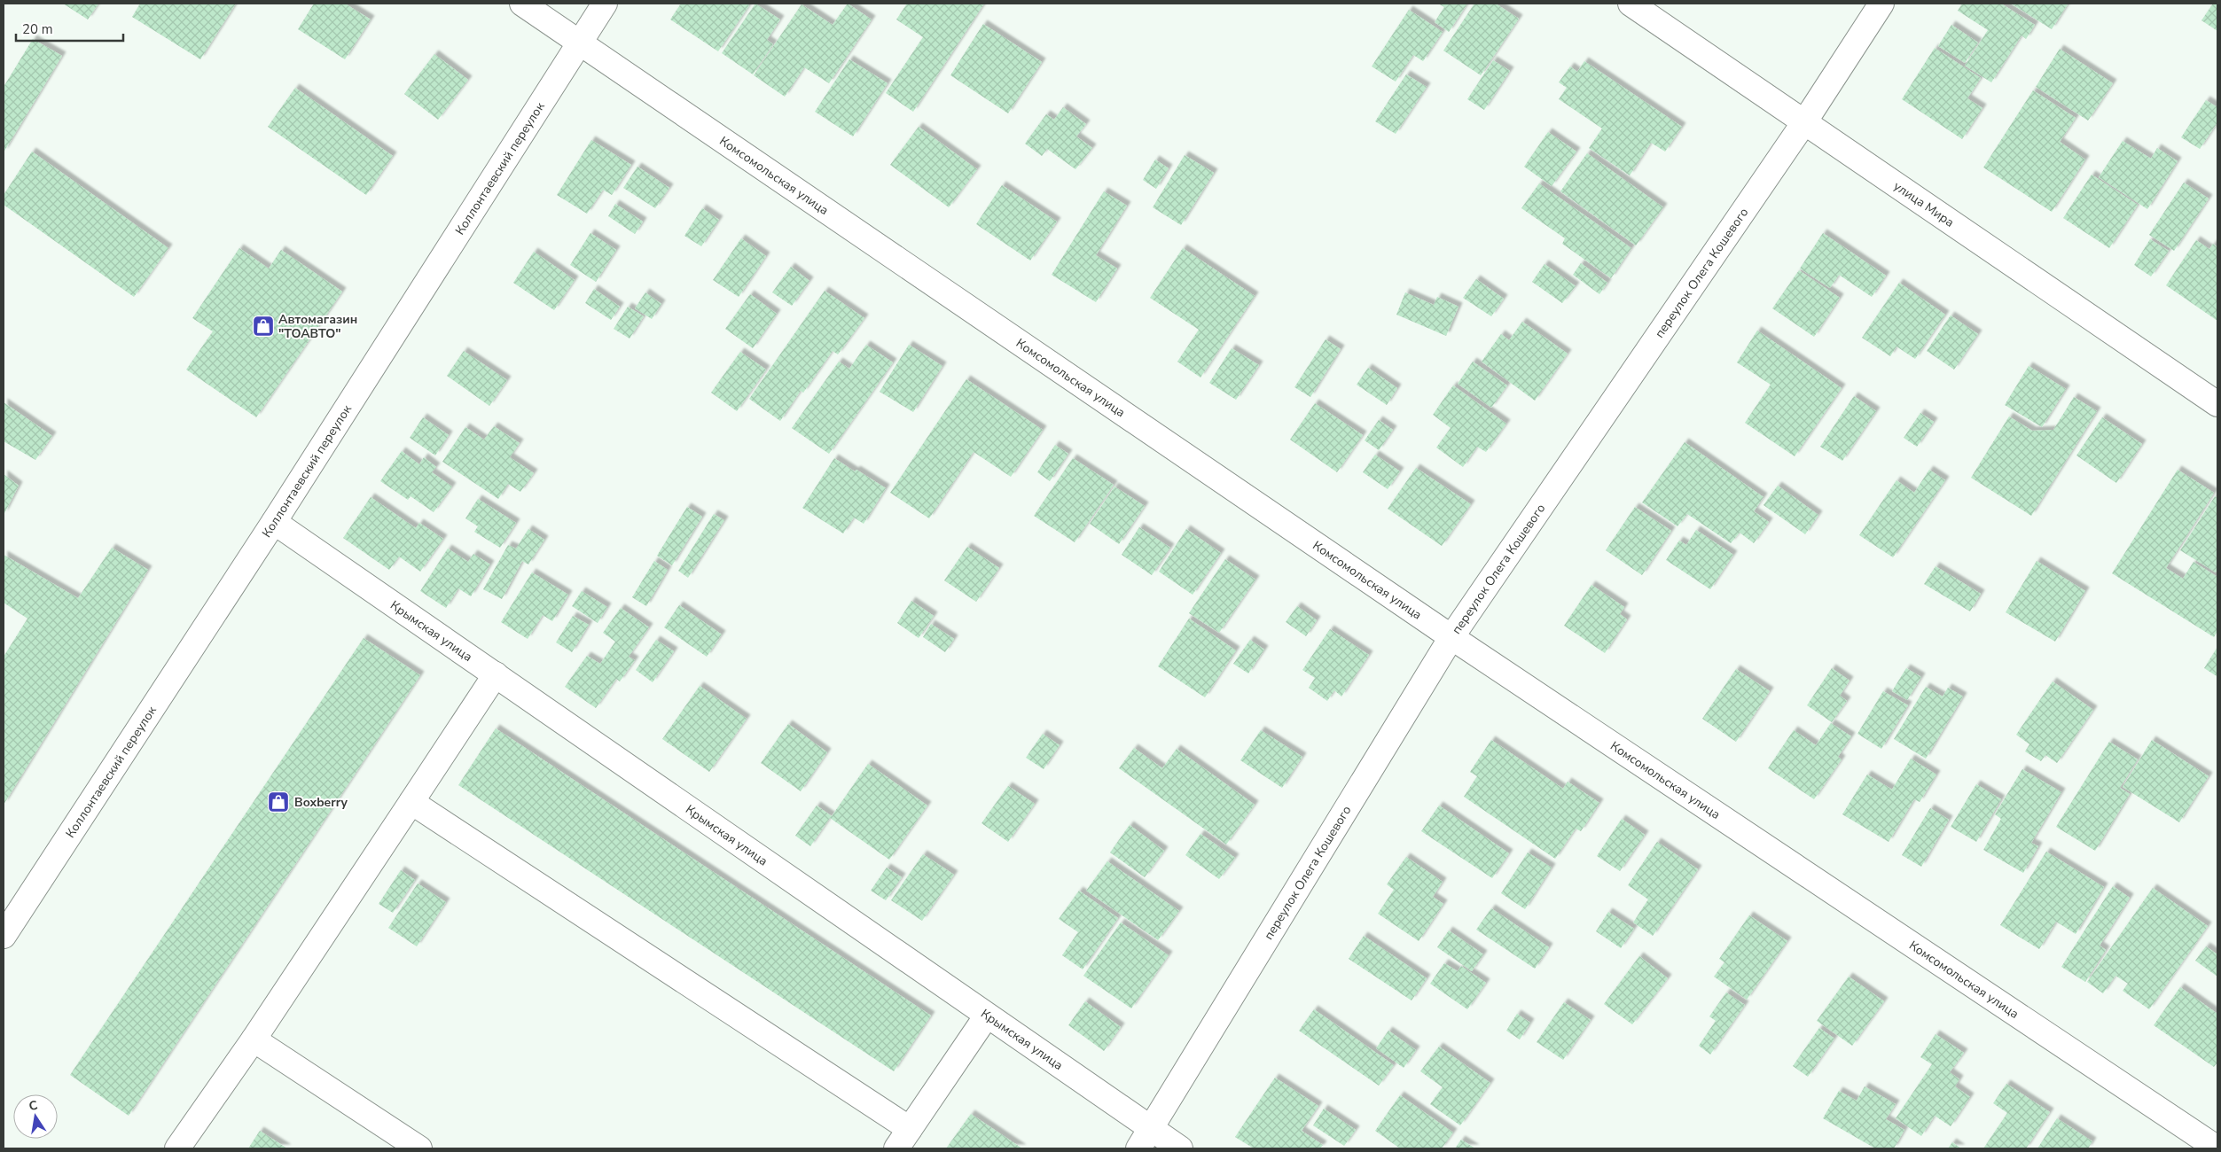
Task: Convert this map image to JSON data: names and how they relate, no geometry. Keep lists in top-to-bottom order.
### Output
{
  "streets": {
    "street": [
      "Коллонтаевский переулок",
      "Комсомольская улица",
      "улица Мира",
      "переулок Олега Кошевого",
      "Крымская улица"
    ]
  },
  "crossings": [
    ["Коллонтаевский переулок", "Комсомольская улица"],
    ["Коллонтаевский переулок", "Крымская улица"],
    ["Комсомольская улица", "переулок Олега Кошевого"],
    ["улица Мира", "переулок Олега Кошевого"],
    ["переулок Олега Кошевого", "Крымская улица"]
  ],
  "places": {
    "shop": ["Автомагазин \"ТОАВТО\"", "Boxberry"]
  },
  "scale_bar": "20 m",
  "north": "top"
}
